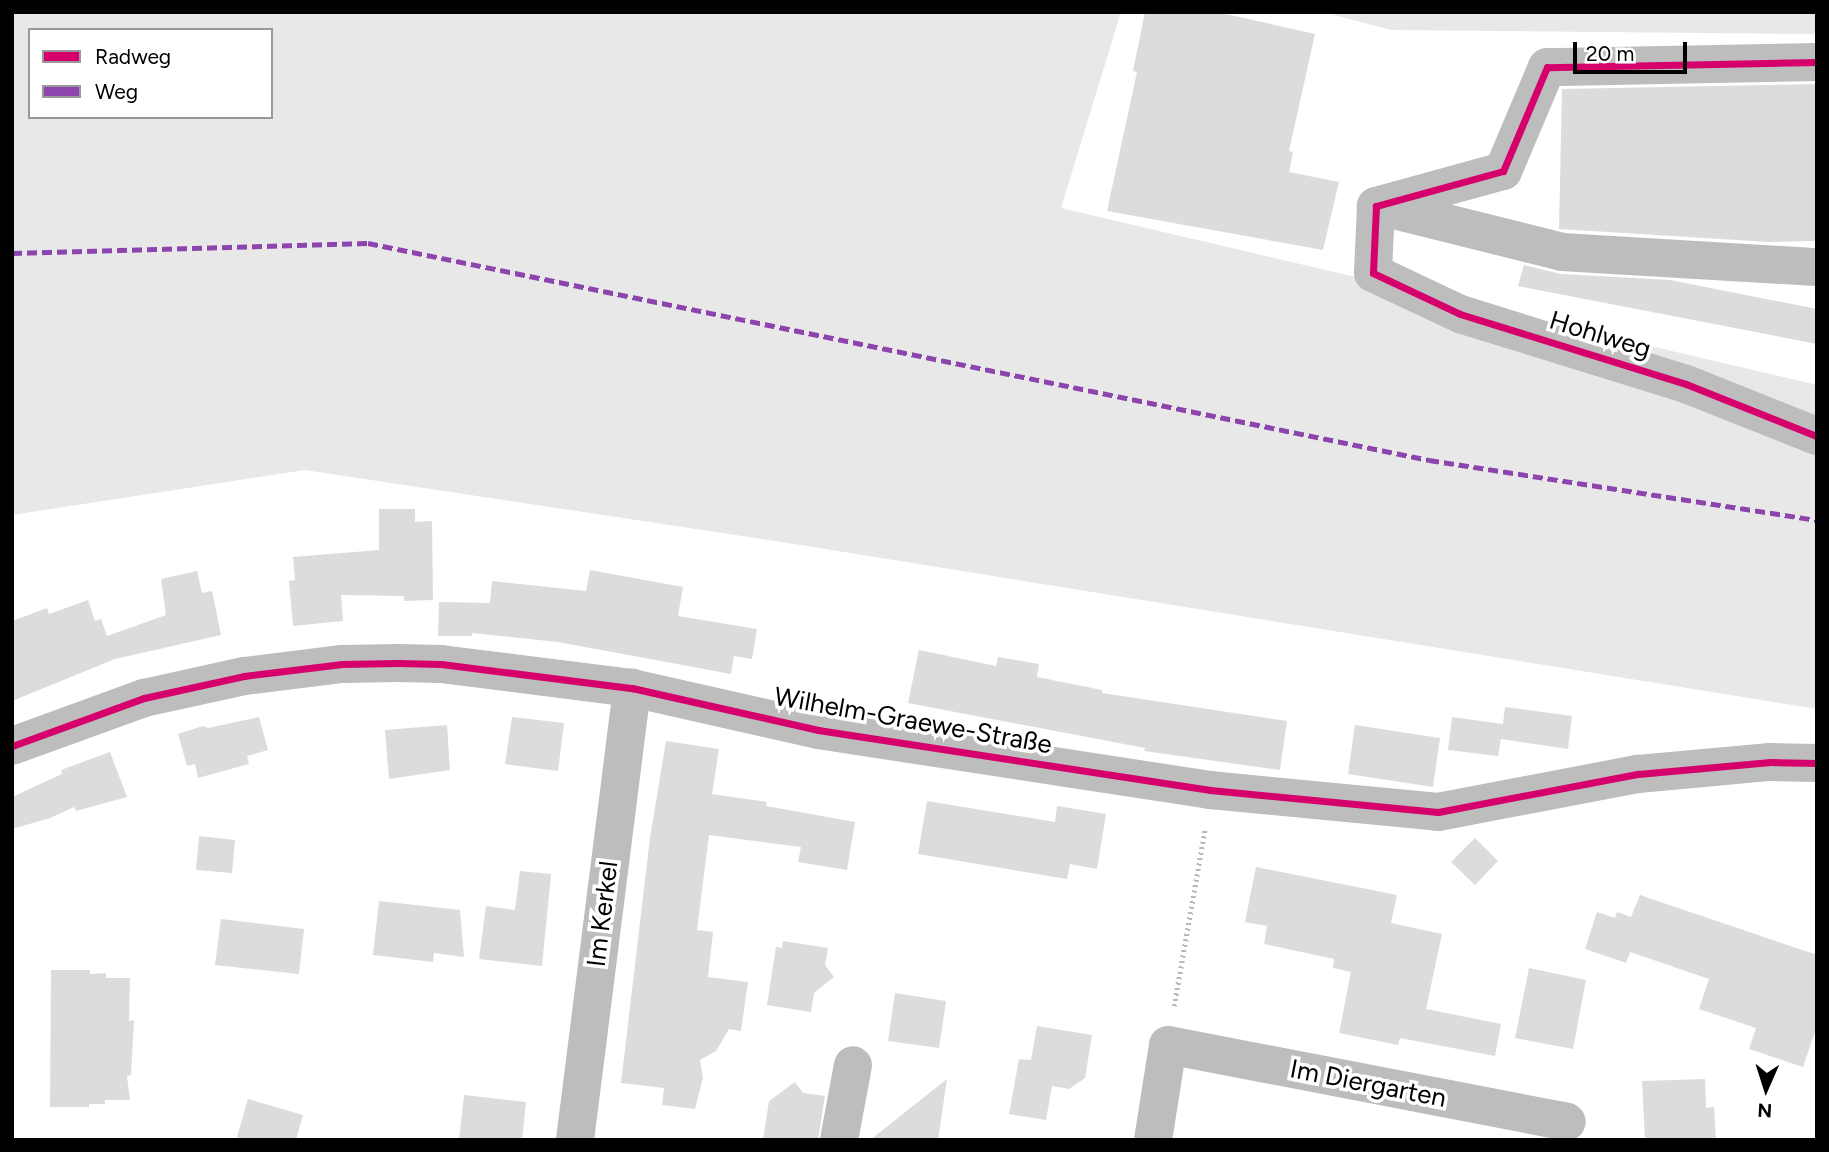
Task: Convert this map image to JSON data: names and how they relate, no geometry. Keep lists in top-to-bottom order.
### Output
{
  "streets": {
    "street": [
      "Hohlweg",
      "Wilhelm-Graewe-Straße",
      "Im Kerkel",
      "Im Diergarten"
    ]
  },
  "crossings": [
    ["Wilhelm-Graewe-Straße", "Im Kerkel"]
  ],
  "legend": ["Radweg", "Weg"],
  "scale_bar": "20 m",
  "north": "bottom"
}
